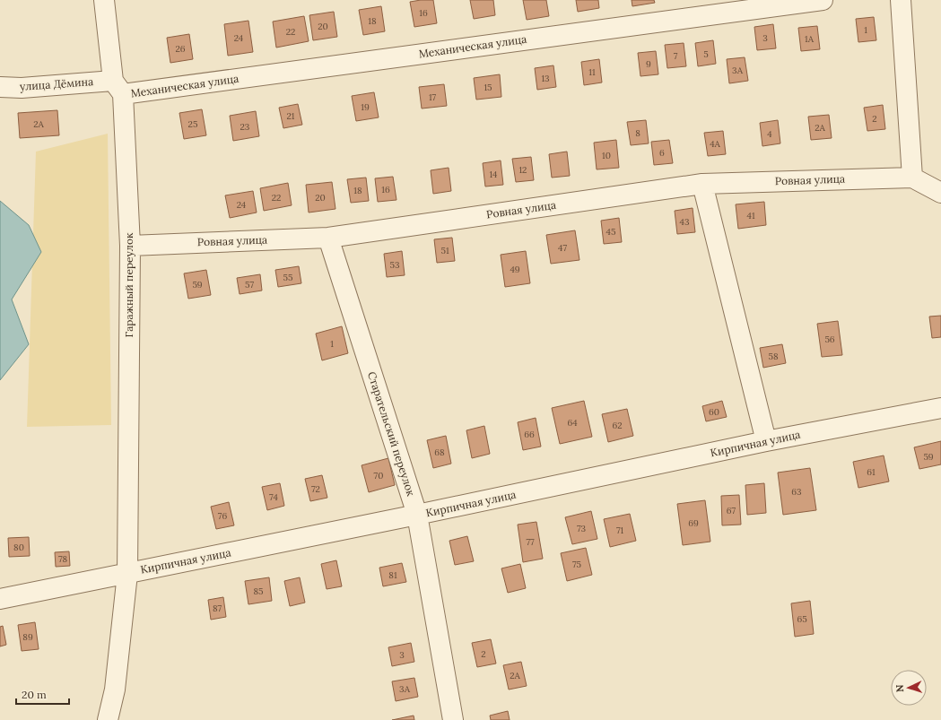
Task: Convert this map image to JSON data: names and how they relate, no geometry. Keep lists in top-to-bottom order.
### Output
{
  "streets": {
    "street": [
      "Механическая улица",
      "улица Дёмина",
      "Ровная улица",
      "Гаражный переулок",
      "Старательский переулок",
      "Кирпичная улица"
    ]
  },
  "crossings": [
    ["Механическая улица", "улица Дёмина"],
    ["Механическая улица", "Гаражный переулок"],
    ["улица Дёмина", "Гаражный переулок"],
    ["Ровная улица", "Гаражный переулок"],
    ["Ровная улица", "Старательский переулок"],
    ["Гаражный переулок", "Кирпичная улица"],
    ["Старательский переулок", "Кирпичная улица"]
  ],
  "house_numbers": [
    "16",
    "18",
    "20",
    "1",
    "22",
    "24",
    "3",
    "1А",
    "26",
    "5",
    "7",
    "9",
    "3А",
    "11",
    "13",
    "15",
    "17",
    "19",
    "21",
    "2",
    "2А",
    "25",
    "23",
    "2А",
    "8",
    "4",
    "4А",
    "6",
    "10",
    "12",
    "14",
    "16",
    "18",
    "22",
    "20",
    "24",
    "41",
    "43",
    "45",
    "47",
    "51",
    "53",
    "49",
    "55",
    "59",
    "57",
    "56",
    "1",
    "58",
    "60",
    "64",
    "62",
    "66",
    "68",
    "59",
    "61",
    "70",
    "72",
    "63",
    "74",
    "67",
    "76",
    "69",
    "73",
    "71",
    "77",
    "80",
    "78",
    "75",
    "81",
    "85",
    "87",
    "65",
    "89",
    "2",
    "3",
    "2А",
    "3А"
  ],
  "scale_bar": "20 m",
  "north": "left"
}
